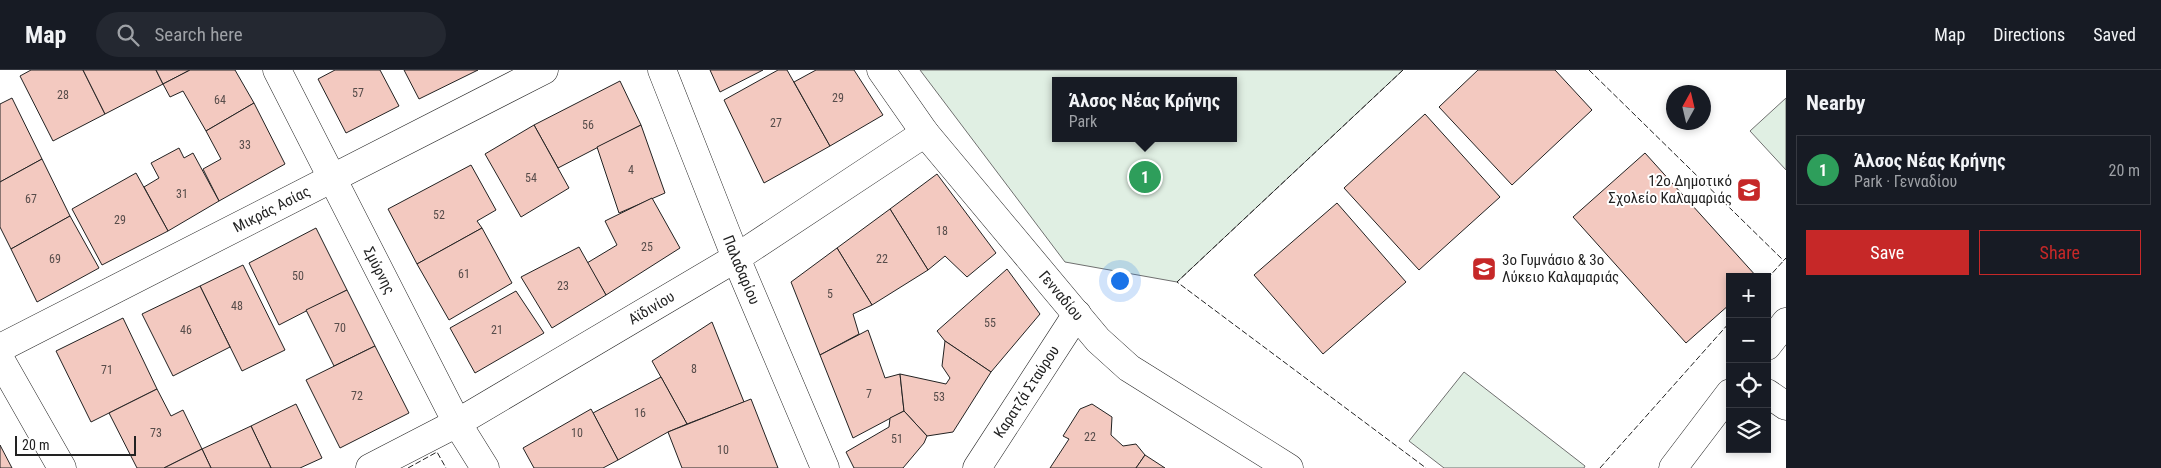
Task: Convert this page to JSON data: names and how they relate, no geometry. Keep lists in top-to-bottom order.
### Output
{
  "streets": {
    "street": [
      "Μικράς Ασίας",
      "Σμύρνης",
      "Παλαδαρίου",
      "Γενναδίου",
      "Αϊδινίου",
      "Καρατζά Σταύρου"
    ]
  },
  "crossings": [
    ["Μικράς Ασίας", "Σμύρνης"],
    ["Σμύρνης", "Αϊδινίου"],
    ["Παλαδαρίου", "Αϊδινίου"],
    ["Γενναδίου", "Αϊδινίου"],
    ["Γενναδίου", "Καρατζά Σταύρου"]
  ],
  "places": {
    "school or university": ["12ο Δημοτικό Σχολείο Καλαμαριάς", "3ο Γυμνάσιο & 3ο Λύκειο Καλαμαριάς"]
  },
  "house_numbers": [
    "57",
    "28",
    "29",
    "64",
    "27",
    "56",
    "33",
    "4",
    "54",
    "31",
    "67",
    "52",
    "29",
    "18",
    "25",
    "69",
    "22",
    "61",
    "50",
    "23",
    "5",
    "48",
    "55",
    "70",
    "46",
    "21",
    "8",
    "71",
    "7",
    "72",
    "53",
    "16",
    "73",
    "10",
    "22",
    "51",
    "10"
  ],
  "scale_bar": "20 m",
  "north": "top",
  "page": {
    "header": "Map",
    "search": "Search here",
    "nav": ["Map", "Directions", "Saved"],
    "heading": "Nearby",
    "popup": ["Άλσος Νέας Κρήνης", "Park"],
    "list": [
      {
        "mark": "1",
        "name": "Άλσος Νέας Κρήνης",
        "note": "Park · Γενναδίου",
        "value": "20 m"
      }
    ],
    "pins": "1",
    "buttons": ["Save", "Share"],
    "map_buttons": ["+", "−"],
    "scale": "20 m"
  }
}
